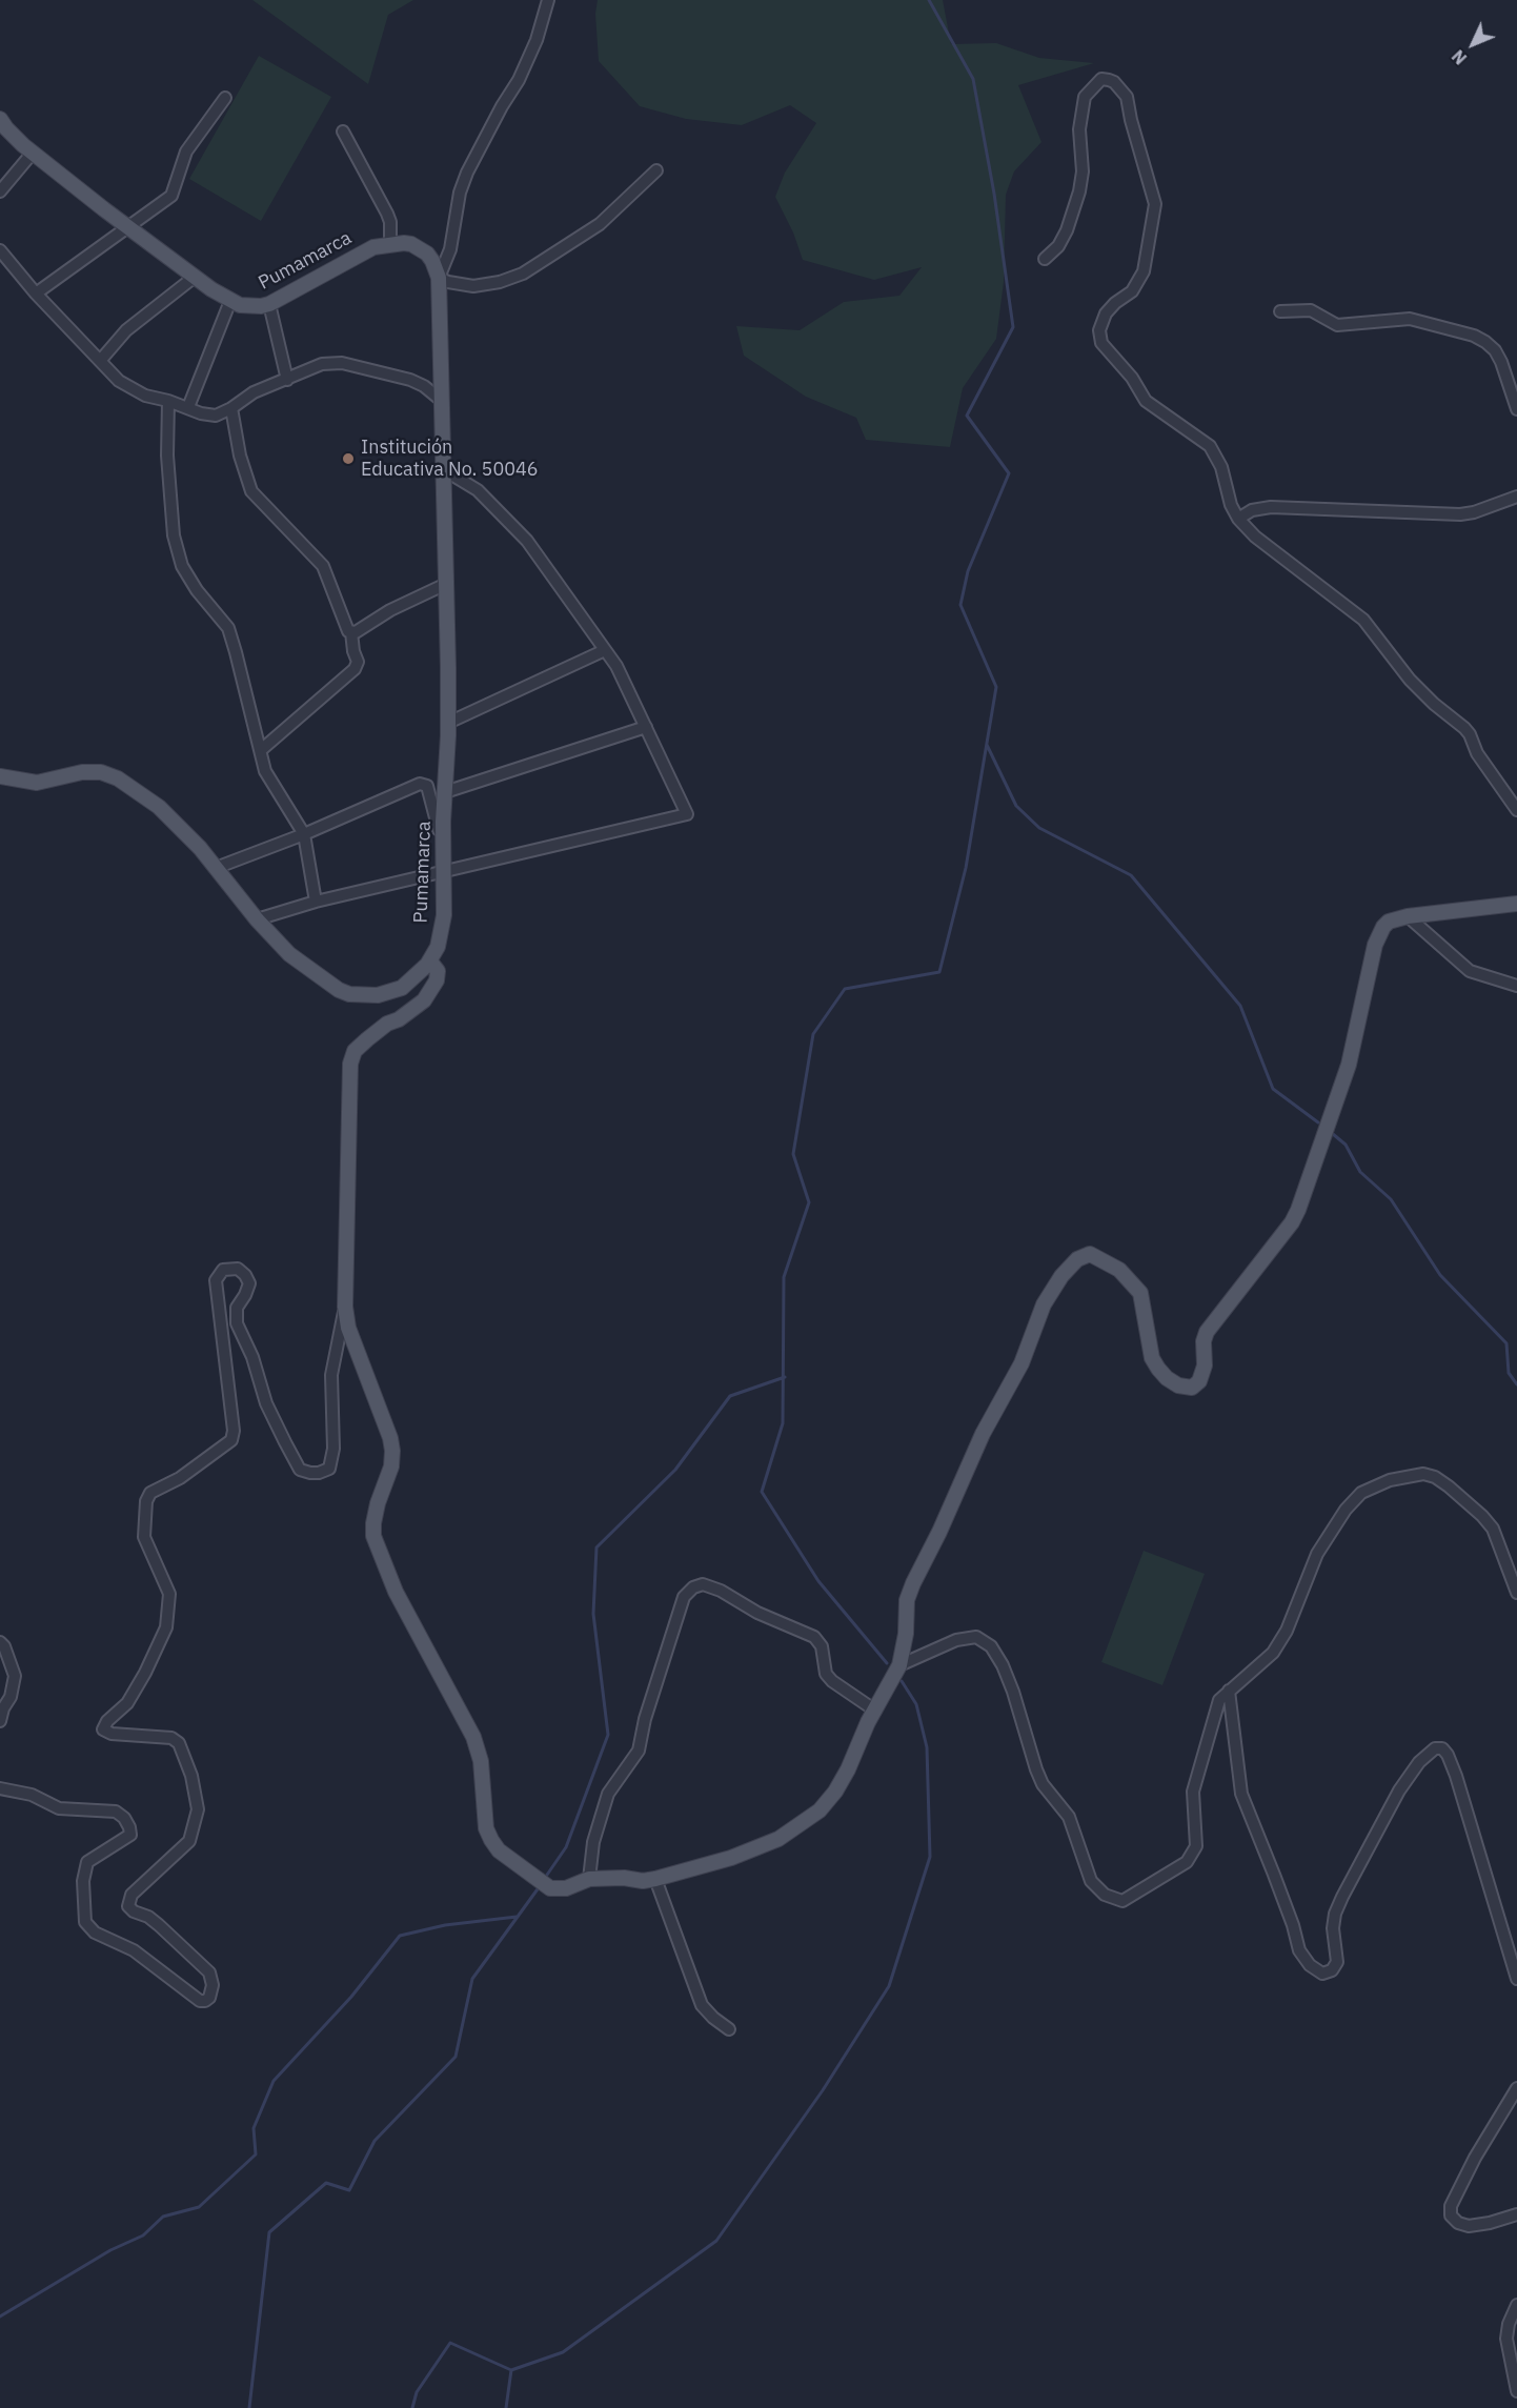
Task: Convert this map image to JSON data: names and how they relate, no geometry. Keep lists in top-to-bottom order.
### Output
{
  "streets": {
    "main road": ["Pumamarca"]
  },
  "places": ["Institución Educativa No. 50046"],
  "north": "bottom left"
}
